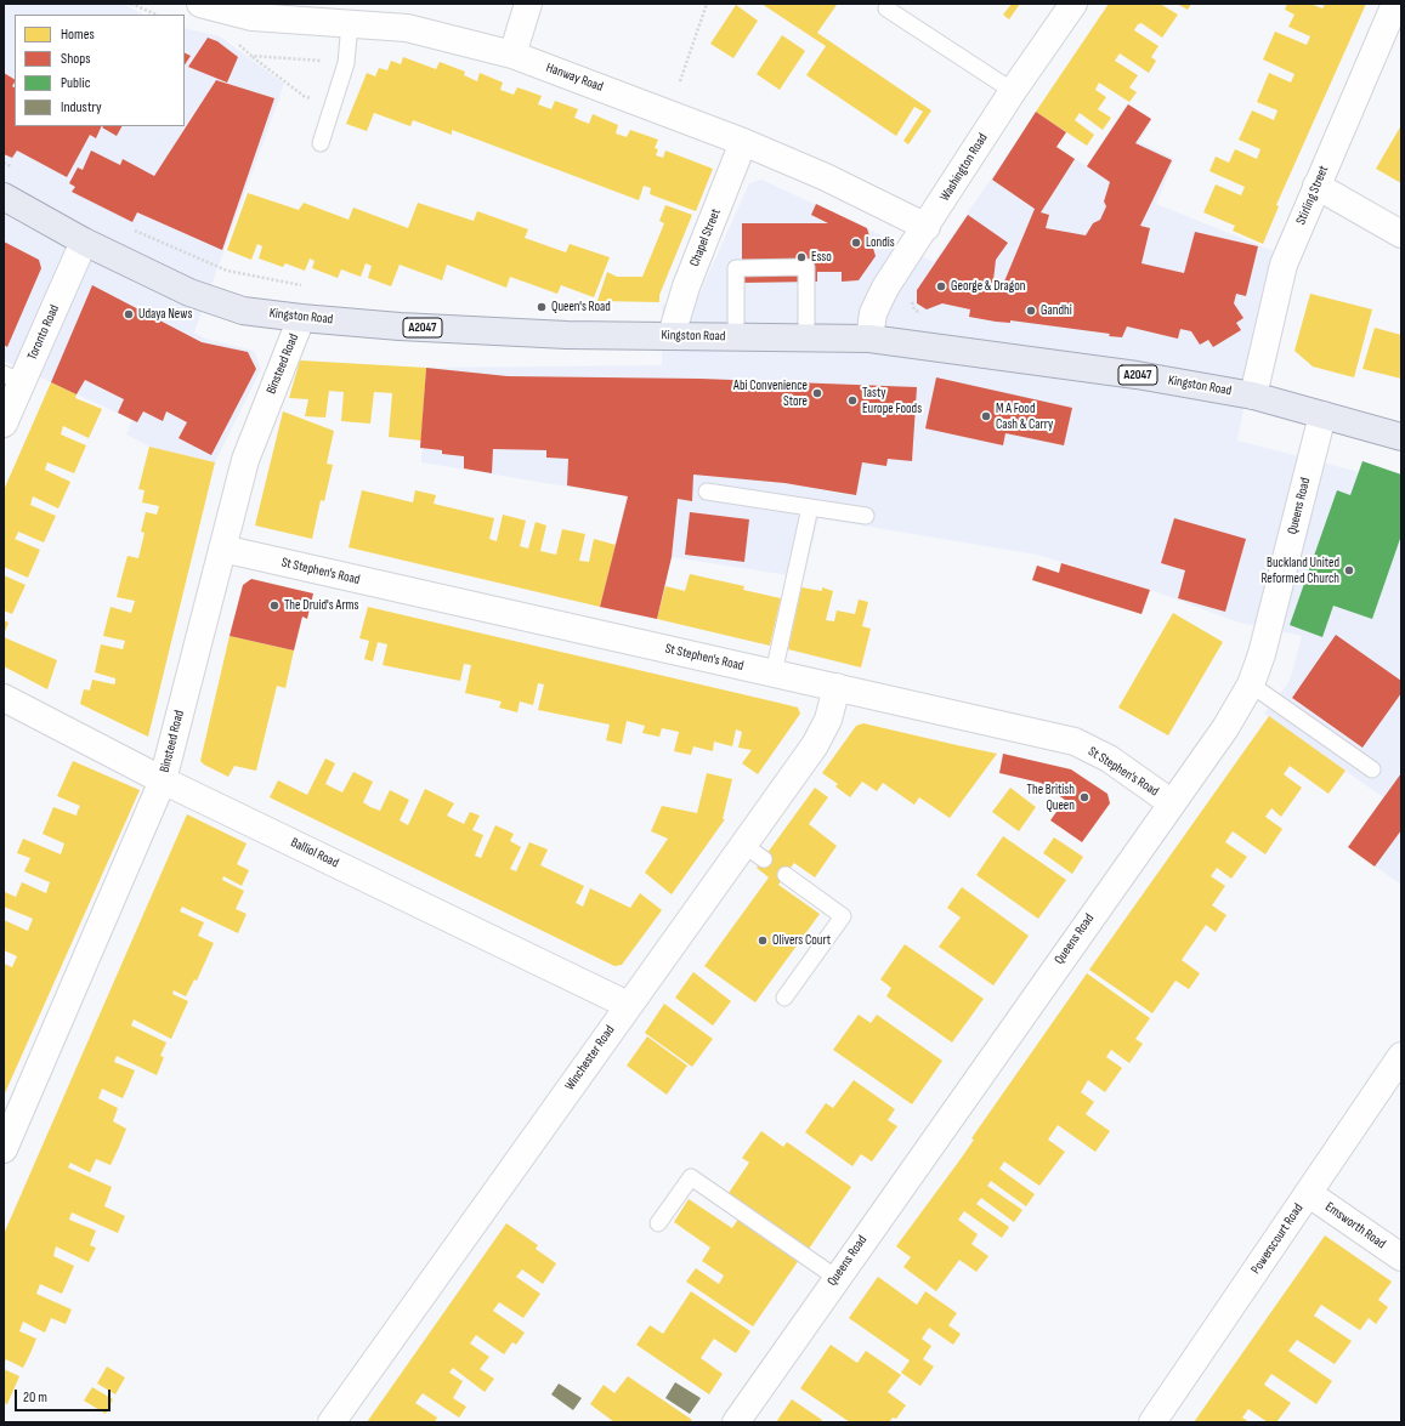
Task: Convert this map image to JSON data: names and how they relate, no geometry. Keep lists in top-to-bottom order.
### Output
{
  "streets": {
    "main road": ["Kingston Road", "A2047"],
    "street": [
      "Hanway Road",
      "Washington Road",
      "Stirling Street",
      "Chapel Street",
      "Toronto Road",
      "Binsteed Road",
      "Queens Road",
      "St Stephen's Road",
      "Balliol Road",
      "Winchester Road",
      "Emsworth Road",
      "Powerscourt Road"
    ]
  },
  "crossings": [
    ["Hanway Road", "Washington Road"],
    ["Hanway Road", "Chapel Street"],
    ["Washington Road", "Kingston Road"],
    ["Stirling Street", "Kingston Road"],
    ["Chapel Street", "Kingston Road"],
    ["Kingston Road", "Toronto Road"],
    ["Kingston Road", "Binsteed Road"],
    ["Kingston Road", "Queens Road"],
    ["Binsteed Road", "St Stephen's Road"],
    ["Binsteed Road", "Balliol Road"],
    ["Queens Road", "St Stephen's Road"],
    ["St Stephen's Road", "Winchester Road"],
    ["Balliol Road", "Winchester Road"],
    ["Emsworth Road", "Powerscourt Road"]
  ],
  "places": [
    "Londis",
    "Esso",
    "George & Dragon",
    "Queen's Road",
    "Gandhi",
    "Udaya News",
    "Abi Convenience Store",
    "Tasty Europe Foods",
    "M A Food Cash & Carry",
    "Buckland United Reformed Church",
    "The Druid's Arms",
    "The British Queen",
    "Olivers Court"
  ],
  "legend": [
    "Homes",
    "Shops",
    "Public",
    "Industry"
  ],
  "scale_bar": "20 m"
}
